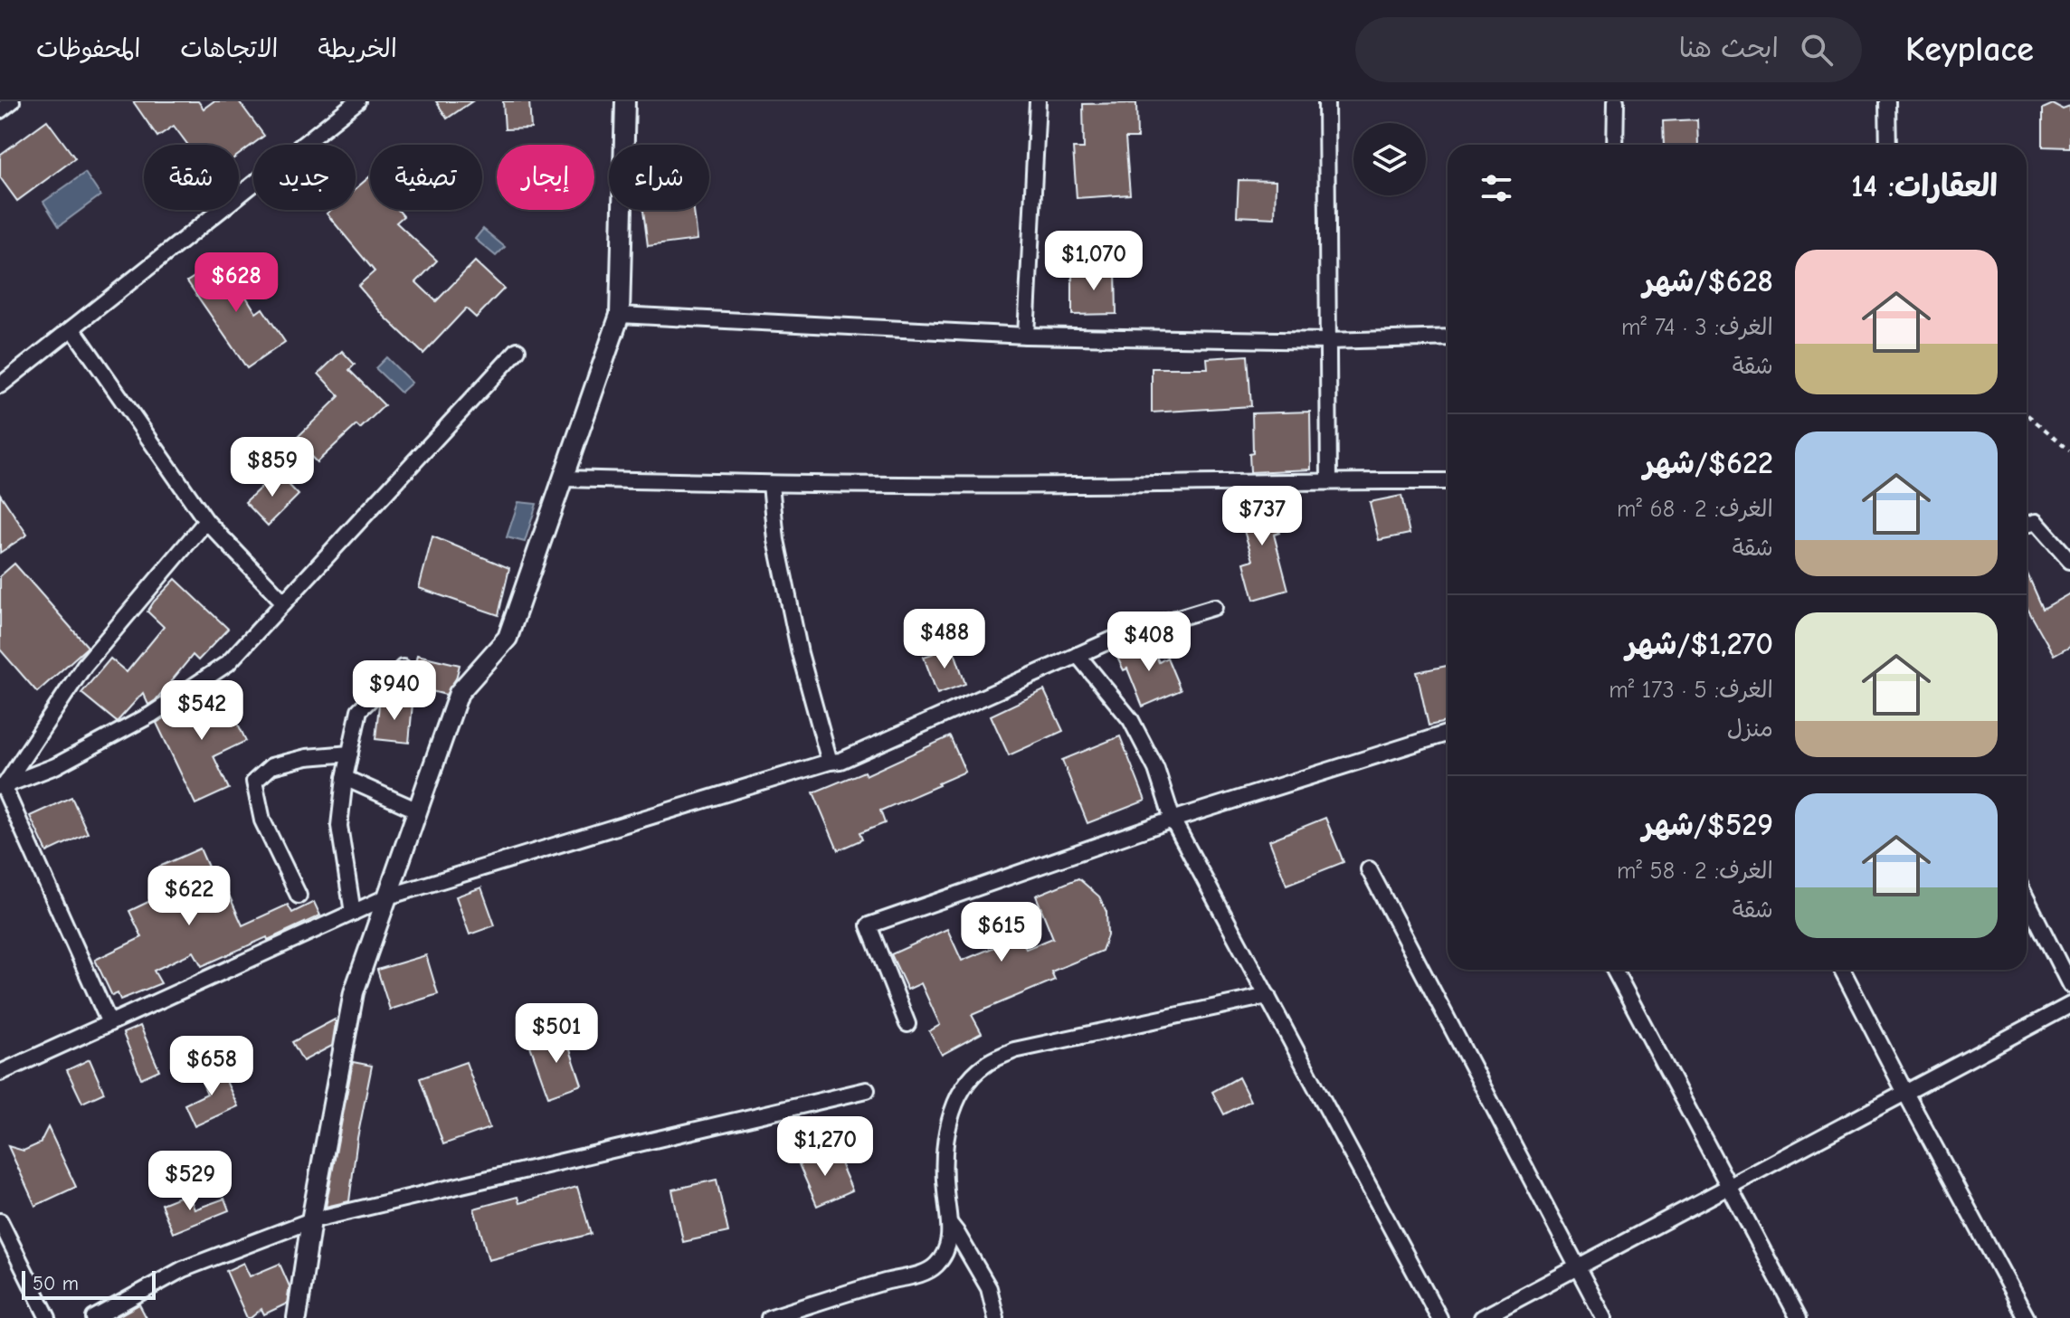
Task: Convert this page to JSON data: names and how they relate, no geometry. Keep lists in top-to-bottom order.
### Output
{
  "scale_bar": "50 m",
  "page": {
    "header": "Keyplace",
    "search": "ابحث هنا",
    "nav": ["الخريطة", "الاتجاهات", "المحفوظات"],
    "chip": [
      "شراء",
      "إيجار",
      "تصفية",
      "جديد",
      "شقة"
    ],
    "heading": "العقارات: 14",
    "price": [
      "$1,070",
      "$628",
      "$859",
      "$737",
      "$488",
      "$408",
      "$940",
      "$542",
      "$622",
      "$615",
      "$501",
      "$658",
      "$1,270",
      "$529"
    ],
    "list": [
      {
        "name": "$628/شهر",
        "note": "الغرف: 3 · 74 m² · شقة"
      },
      {
        "name": "$622/شهر",
        "note": "الغرف: 2 · 68 m² · شقة"
      },
      {
        "name": "$1,270/شهر",
        "note": "الغرف: 5 · 173 m² · منزل"
      },
      {
        "name": "$529/شهر",
        "note": "الغرف: 2 · 58 m² · شقة"
      }
    ],
    "scale": "50 m"
  }
}
